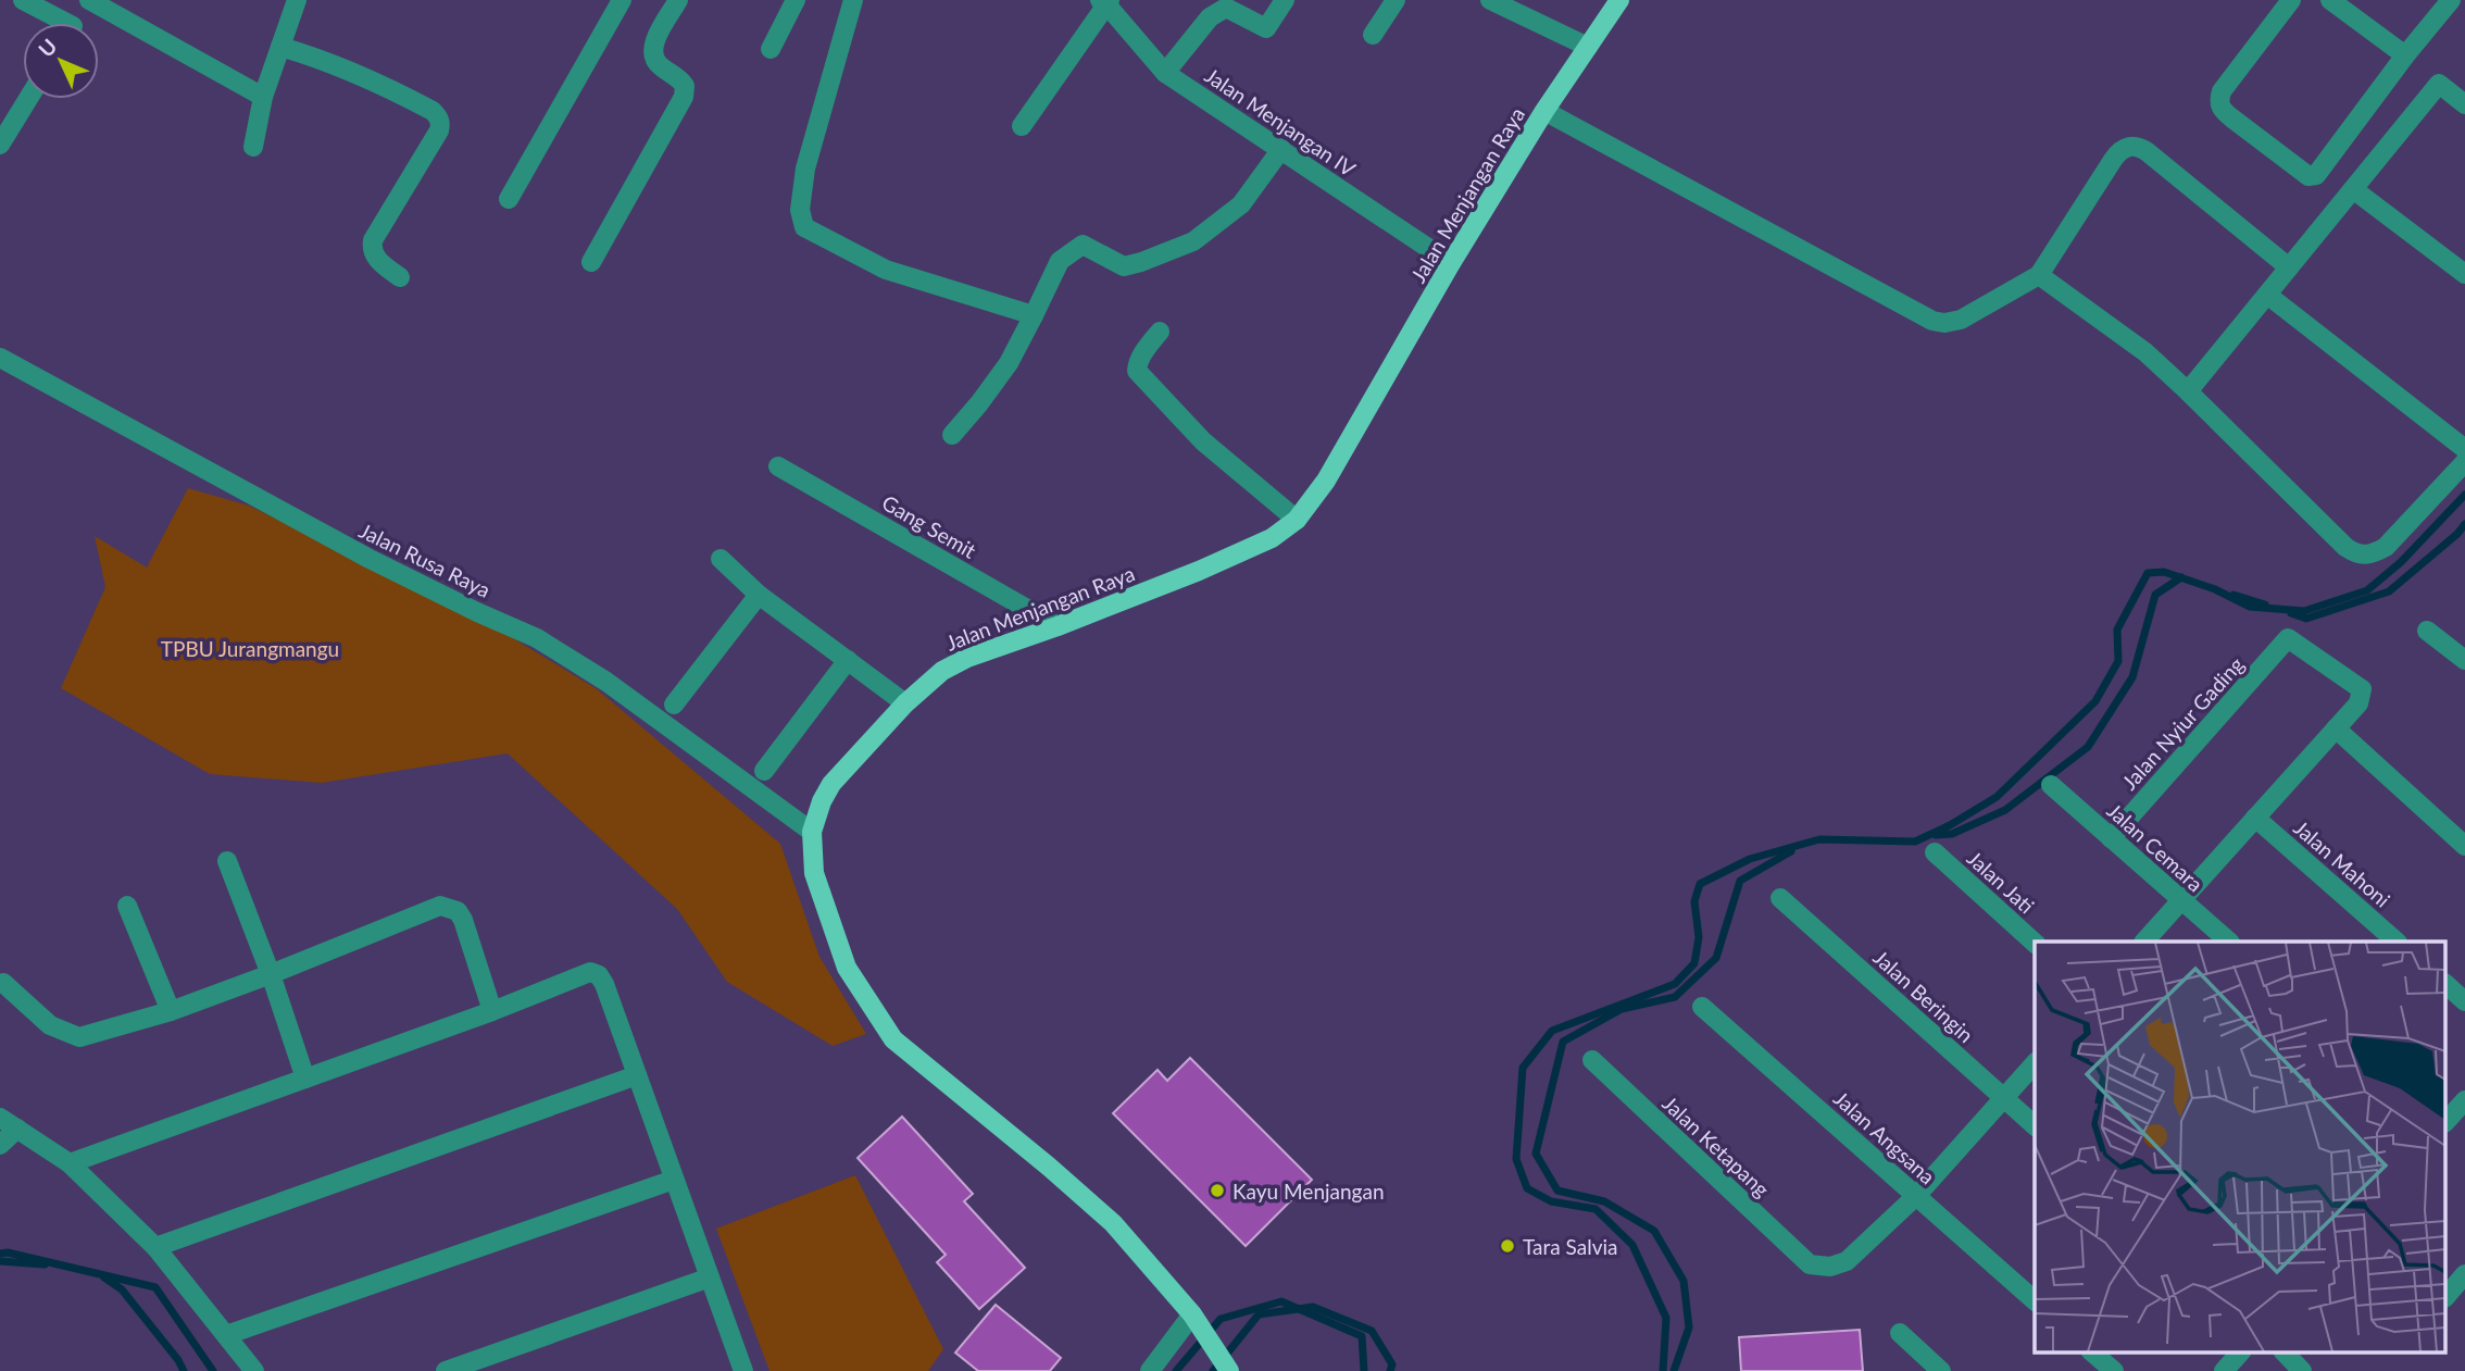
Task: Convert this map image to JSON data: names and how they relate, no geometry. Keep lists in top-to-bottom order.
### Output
{
  "streets": {
    "main road": ["Jalan Menjangan Raya"],
    "street": [
      "Jalan Menjangan IV",
      "Gang Semit",
      "Jalan Rusa Raya",
      "Jalan Nyiur Gading",
      "Jalan Cemara",
      "Jalan Mahoni",
      "Jalan Jati",
      "Jalan Beringin",
      "Jalan Angsana",
      "Jalan Ketapang"
    ]
  },
  "crossings": [
    ["Jalan Menjangan IV", "Jalan Menjangan Raya"],
    ["Jalan Menjangan Raya", "Gang Semit"],
    ["Jalan Menjangan Raya", "Jalan Rusa Raya"],
    ["Jalan Nyiur Gading", "Jalan Cemara"],
    ["Jalan Angsana", "Jalan Ketapang"]
  ],
  "parks": ["TPBU Jurangmangu"],
  "places": ["Kayu Menjangan", "Tara Salvia"],
  "north": "top left"
}
